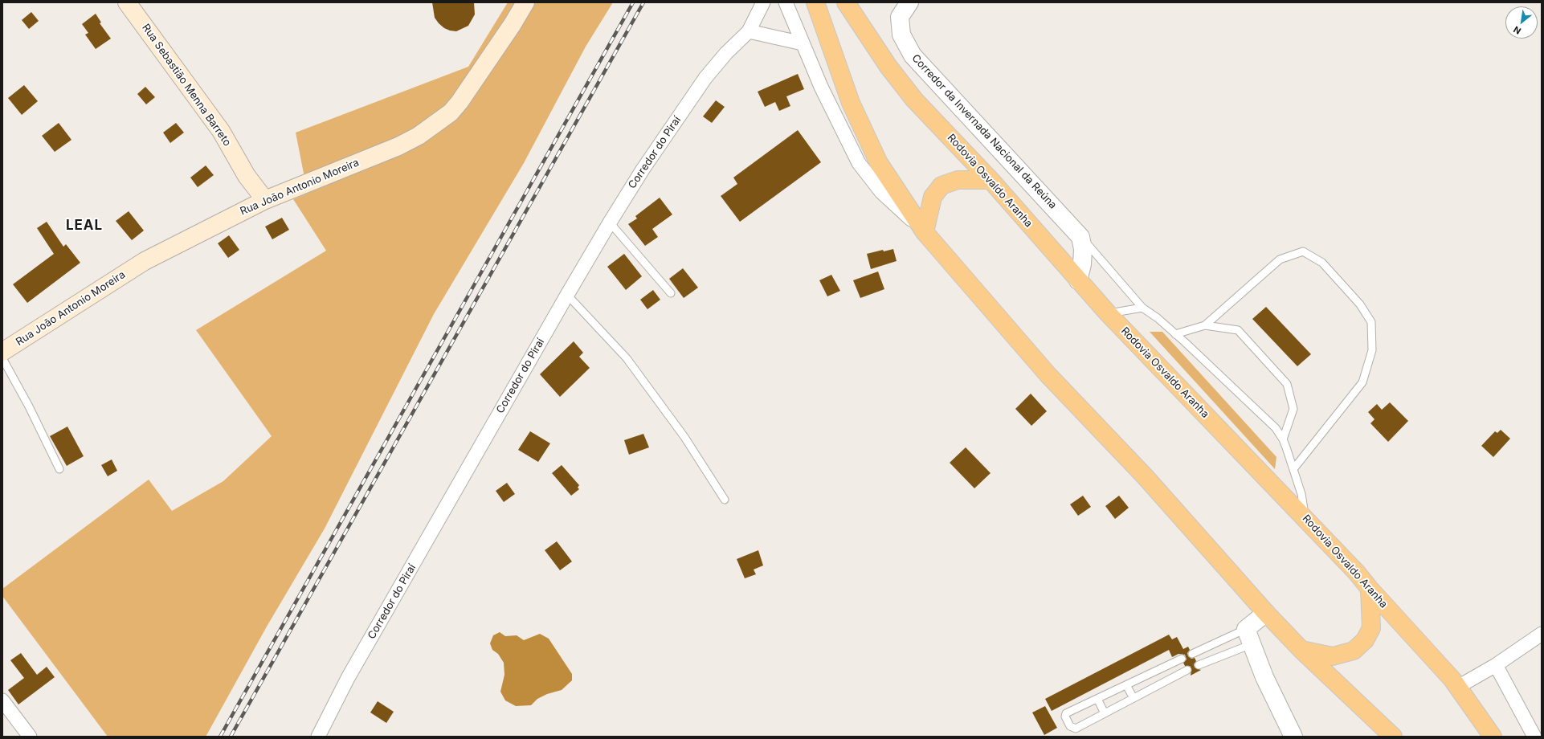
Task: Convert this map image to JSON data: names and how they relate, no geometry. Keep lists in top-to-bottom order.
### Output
{
  "streets": {
    "highway": ["Rodovia Osvaldo Aranha"],
    "main road": ["Rua Sebastião Menna Barreto", "Rua João Antonio Moreira"],
    "street": ["Corredor da Invernada Nacional da Reúna", "Corredor do Piraí"]
  },
  "crossings": [
    ["Rua Sebastião Menna Barreto", "Rua João Antonio Moreira"]
  ],
  "districts": ["LEAL"],
  "north": "bottom left"
}
